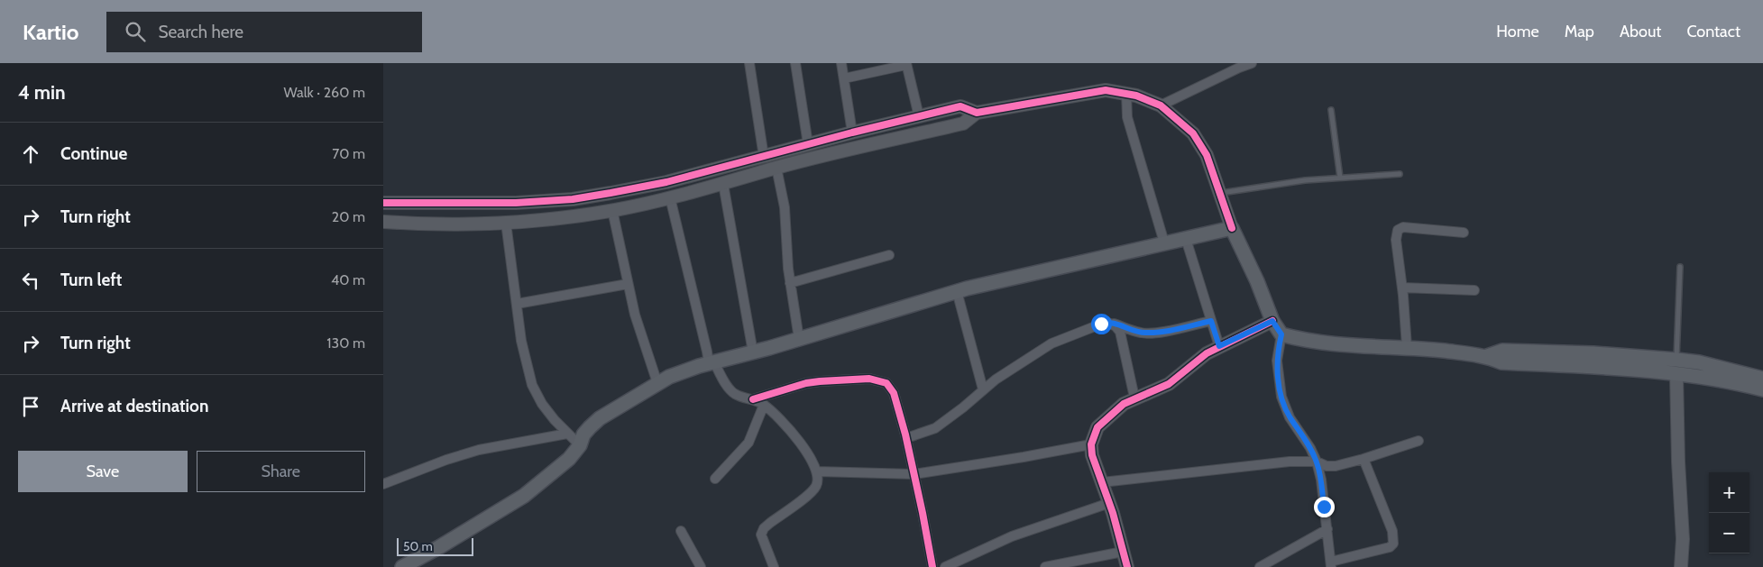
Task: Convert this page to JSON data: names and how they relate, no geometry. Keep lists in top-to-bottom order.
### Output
{
  "scale_bar": "50 m",
  "page": {
    "header": "Kartio",
    "search": "Search here",
    "nav": [
      "Home",
      "Map",
      "About",
      "Contact"
    ],
    "heading": ["4 min", "Walk · 260 m"],
    "list": [
      ["Continue", "70 m"],
      ["Turn right", "20 m"],
      ["Turn left", "40 m"],
      ["Turn right", "130 m"],
      "Arrive at destination"
    ],
    "buttons": ["Save", "Share"],
    "map_buttons": ["+", "−"],
    "scale": "50 m"
  }
}
